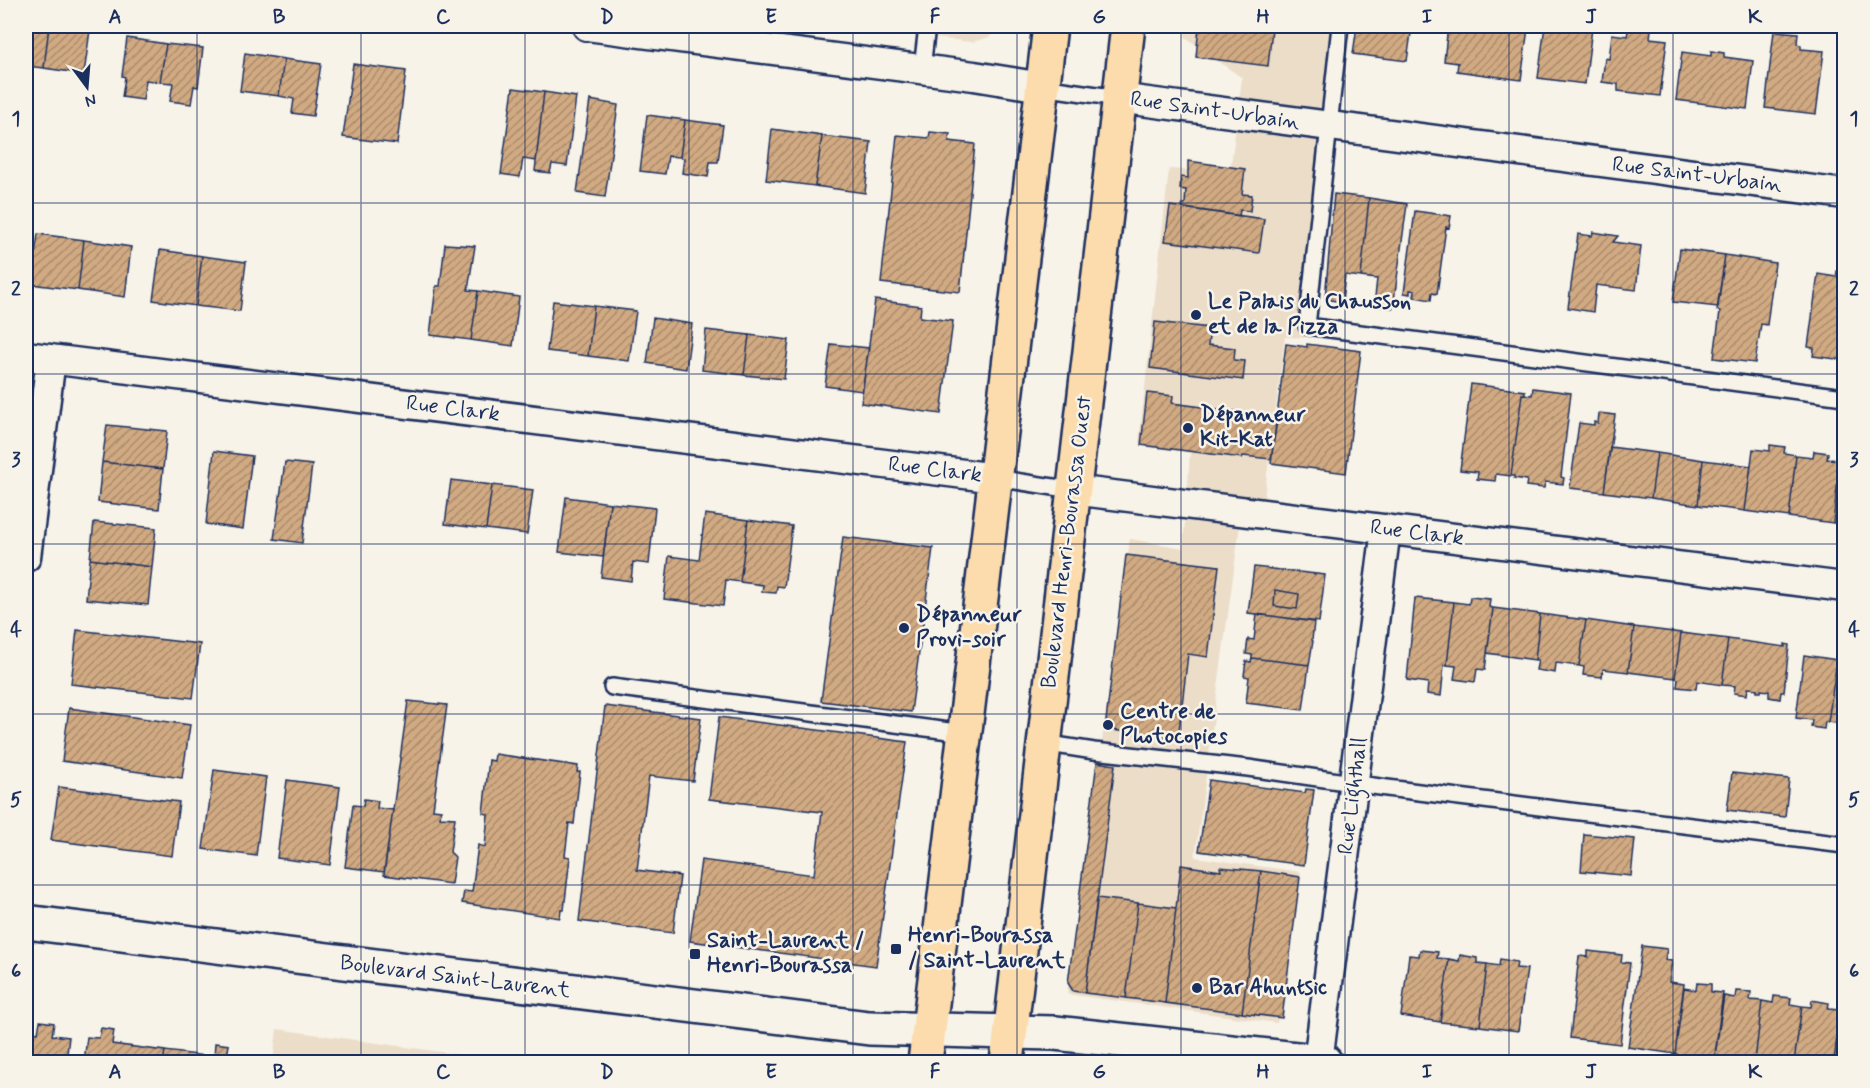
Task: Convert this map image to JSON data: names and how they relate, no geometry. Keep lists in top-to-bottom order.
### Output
{
  "streets": {
    "main road": ["Boulevard Henri-Bourassa Ouest", "Boulevard Saint-Laurent"],
    "street": ["Rue Saint-Urbain", "Rue Clark", "Rue Lighthall"]
  },
  "crossings": [
    ["Rue Saint-Urbain", "Boulevard Henri-Bourassa Ouest"],
    ["Rue Clark", "Boulevard Henri-Bourassa Ouest"],
    ["Rue Clark", "Rue Lighthall"],
    ["Boulevard Henri-Bourassa Ouest", "Boulevard Saint-Laurent"],
    ["Rue Lighthall", "Boulevard Saint-Laurent"]
  ],
  "places": {
    "other": [
      "Le Palais du Chausson et de la Pizza",
      "Dépanneur Kit-Kat",
      "Dépanneur Provi-soir",
      "Centre de Photocopies",
      "Bar Ahuntsic"
    ],
    "transit": ["Henri-Bourassa / Saint-Laurent", "Saint-Laurent / Henri-Bourassa"]
  },
  "north": "bottom",
  "grid": {
    "columns": [
      "A",
      "B",
      "C",
      "D",
      "E",
      "F",
      "G",
      "H",
      "I",
      "J",
      "K"
    ],
    "rows": [
      "1",
      "2",
      "3",
      "4",
      "5",
      "6"
    ]
  }
}
